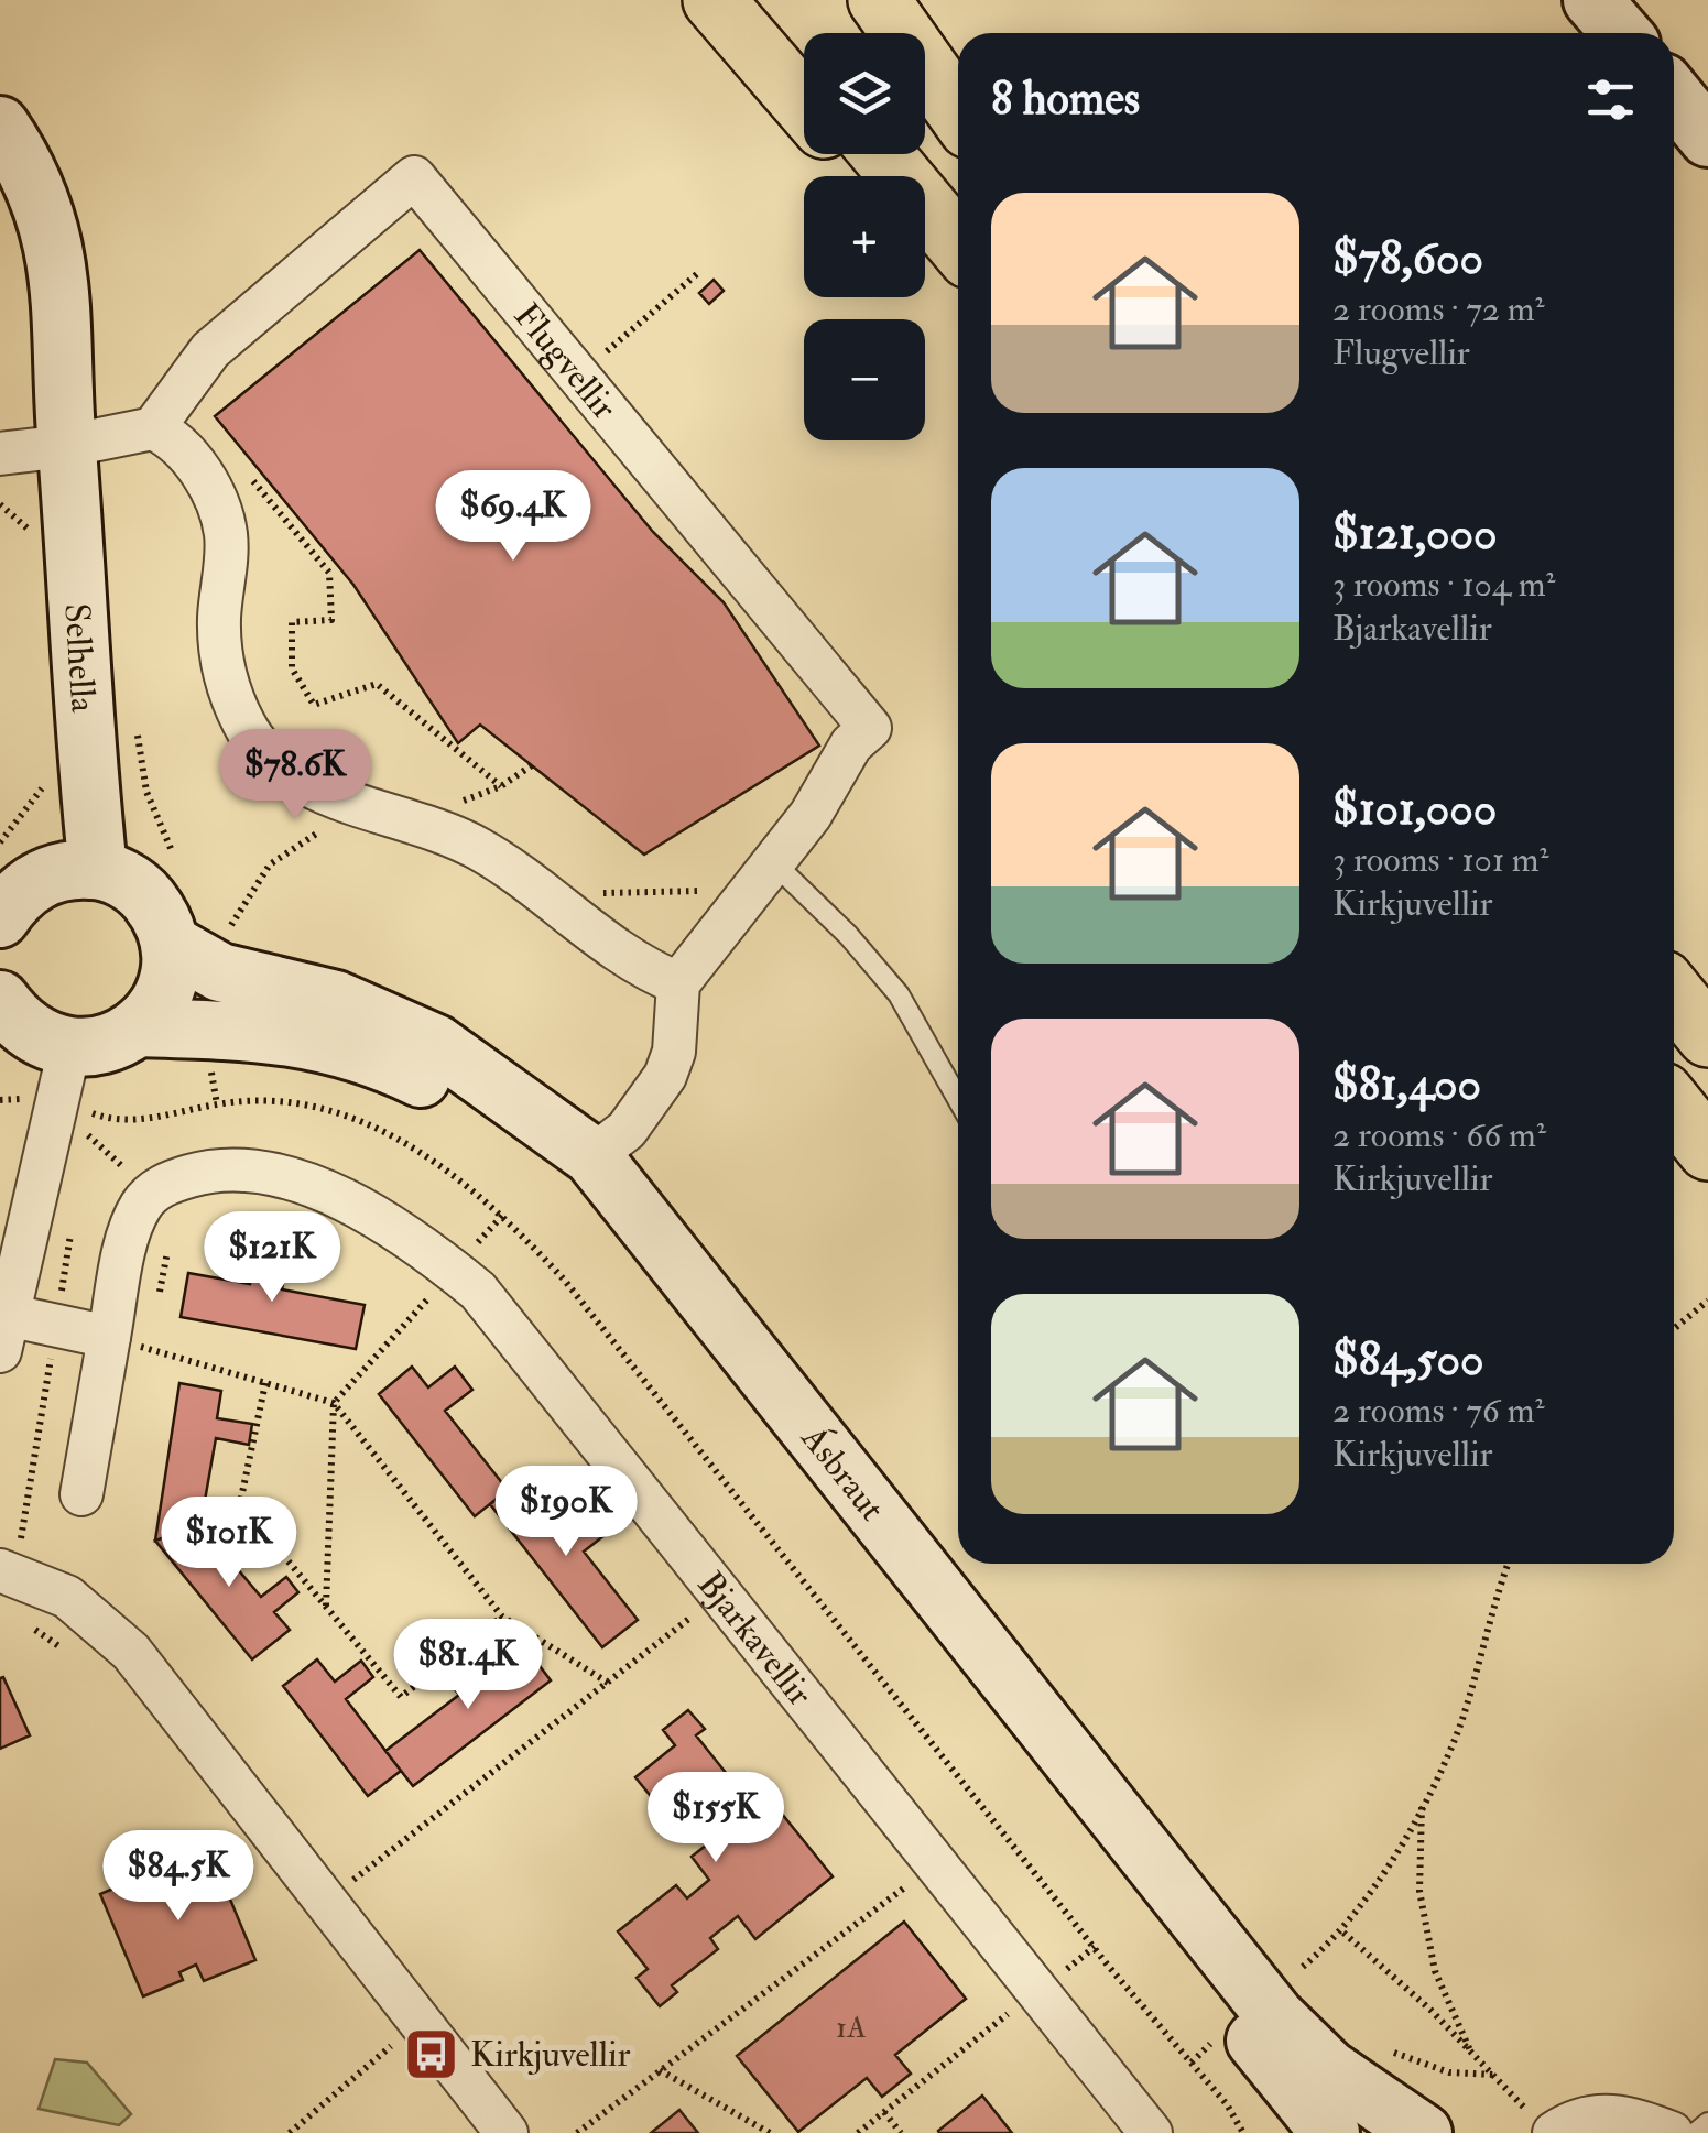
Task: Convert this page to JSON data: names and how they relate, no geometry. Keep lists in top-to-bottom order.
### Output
{
  "streets": {
    "street": [
      "Flugvellir",
      "Selhella",
      "Ásbraut",
      "Bjarkavellir"
    ]
  },
  "places": {
    "bus stop": ["Kirkjuvellir"]
  },
  "house_numbers": ["1A"],
  "page": {
    "map_buttons": ["+", "−"],
    "heading": "8 homes",
    "list": [
      {
        "name": "$78,600",
        "note": "2 rooms · 72 m² · Flugvellir"
      },
      {
        "name": "$121,000",
        "note": "3 rooms · 104 m² · Bjarkavellir"
      },
      {
        "name": "$101,000",
        "note": "3 rooms · 101 m² · Kirkjuvellir"
      },
      {
        "name": "$81,400",
        "note": "2 rooms · 66 m² · Kirkjuvellir"
      },
      {
        "name": "$84,500",
        "note": "2 rooms · 76 m² · Kirkjuvellir"
      }
    ],
    "price": [
      "$69.4K",
      "$78.6K",
      "$121K",
      "$190K",
      "$101K",
      "$81.4K",
      "$155K",
      "$84.5K"
    ]
  }
}
